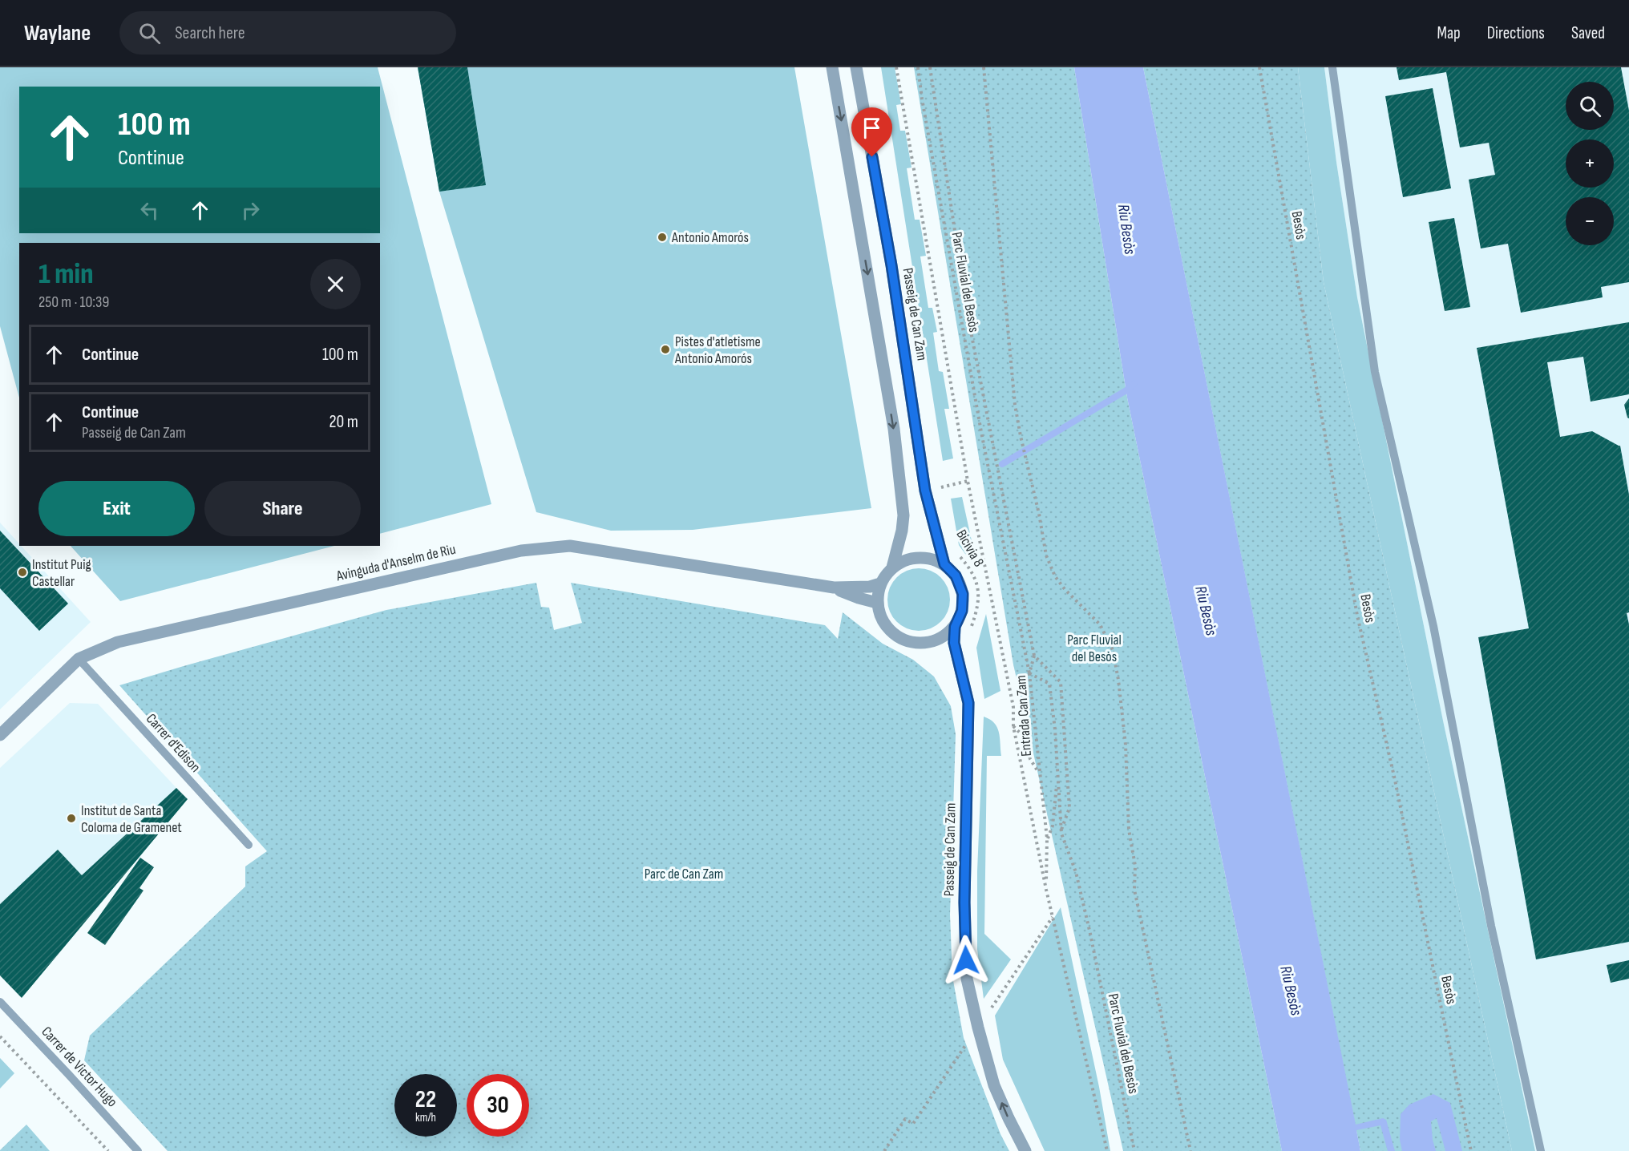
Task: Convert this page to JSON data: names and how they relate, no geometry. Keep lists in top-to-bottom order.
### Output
{
  "streets": {
    "street": ["Passeig de Can Zam", "Avinguda d'Anselm de Riu"],
    "lane": ["Carrer d'Edison", "Carrer de Victor Hugo"],
    "path": [
      "Besòs",
      "Parc Fluvial del Besòs",
      "Bicivia 8",
      "Entrada Can Zam"
    ]
  },
  "crossings": [
    ["Parc Fluvial del Besòs", "Entrada Can Zam"],
    ["Passeig de Can Zam", "Avinguda d'Anselm de Riu"],
    ["Avinguda d'Anselm de Riu", "Carrer d'Edison"]
  ],
  "one_way": ["Passeig de Can Zam"],
  "water": ["Riu Besòs"],
  "parks": ["Parc Fluvial del Besòs", "Parc de Can Zam"],
  "places": [
    "Antonio Amorós",
    "Pistes d'atletisme Antonio Amorós",
    "Institut Puig Castellar",
    "Institut de Santa Coloma de Gramenet"
  ],
  "page": {
    "header": "Waylane",
    "search": "Search here",
    "nav": ["Map", "Directions", "Saved"],
    "map_buttons": ["+", "−"],
    "turn": ["100 m", "Continue"],
    "heading": ["1 min", "250 m · 10:39"],
    "list": [
      {
        "name": "Continue",
        "value": "100 m"
      },
      {
        "name": "Continue",
        "note": "Passeig de Can Zam",
        "value": "20 m"
      }
    ],
    "buttons": ["Exit", "Share"],
    "speed": "22 km/h",
    "limit": "30"
  }
}
